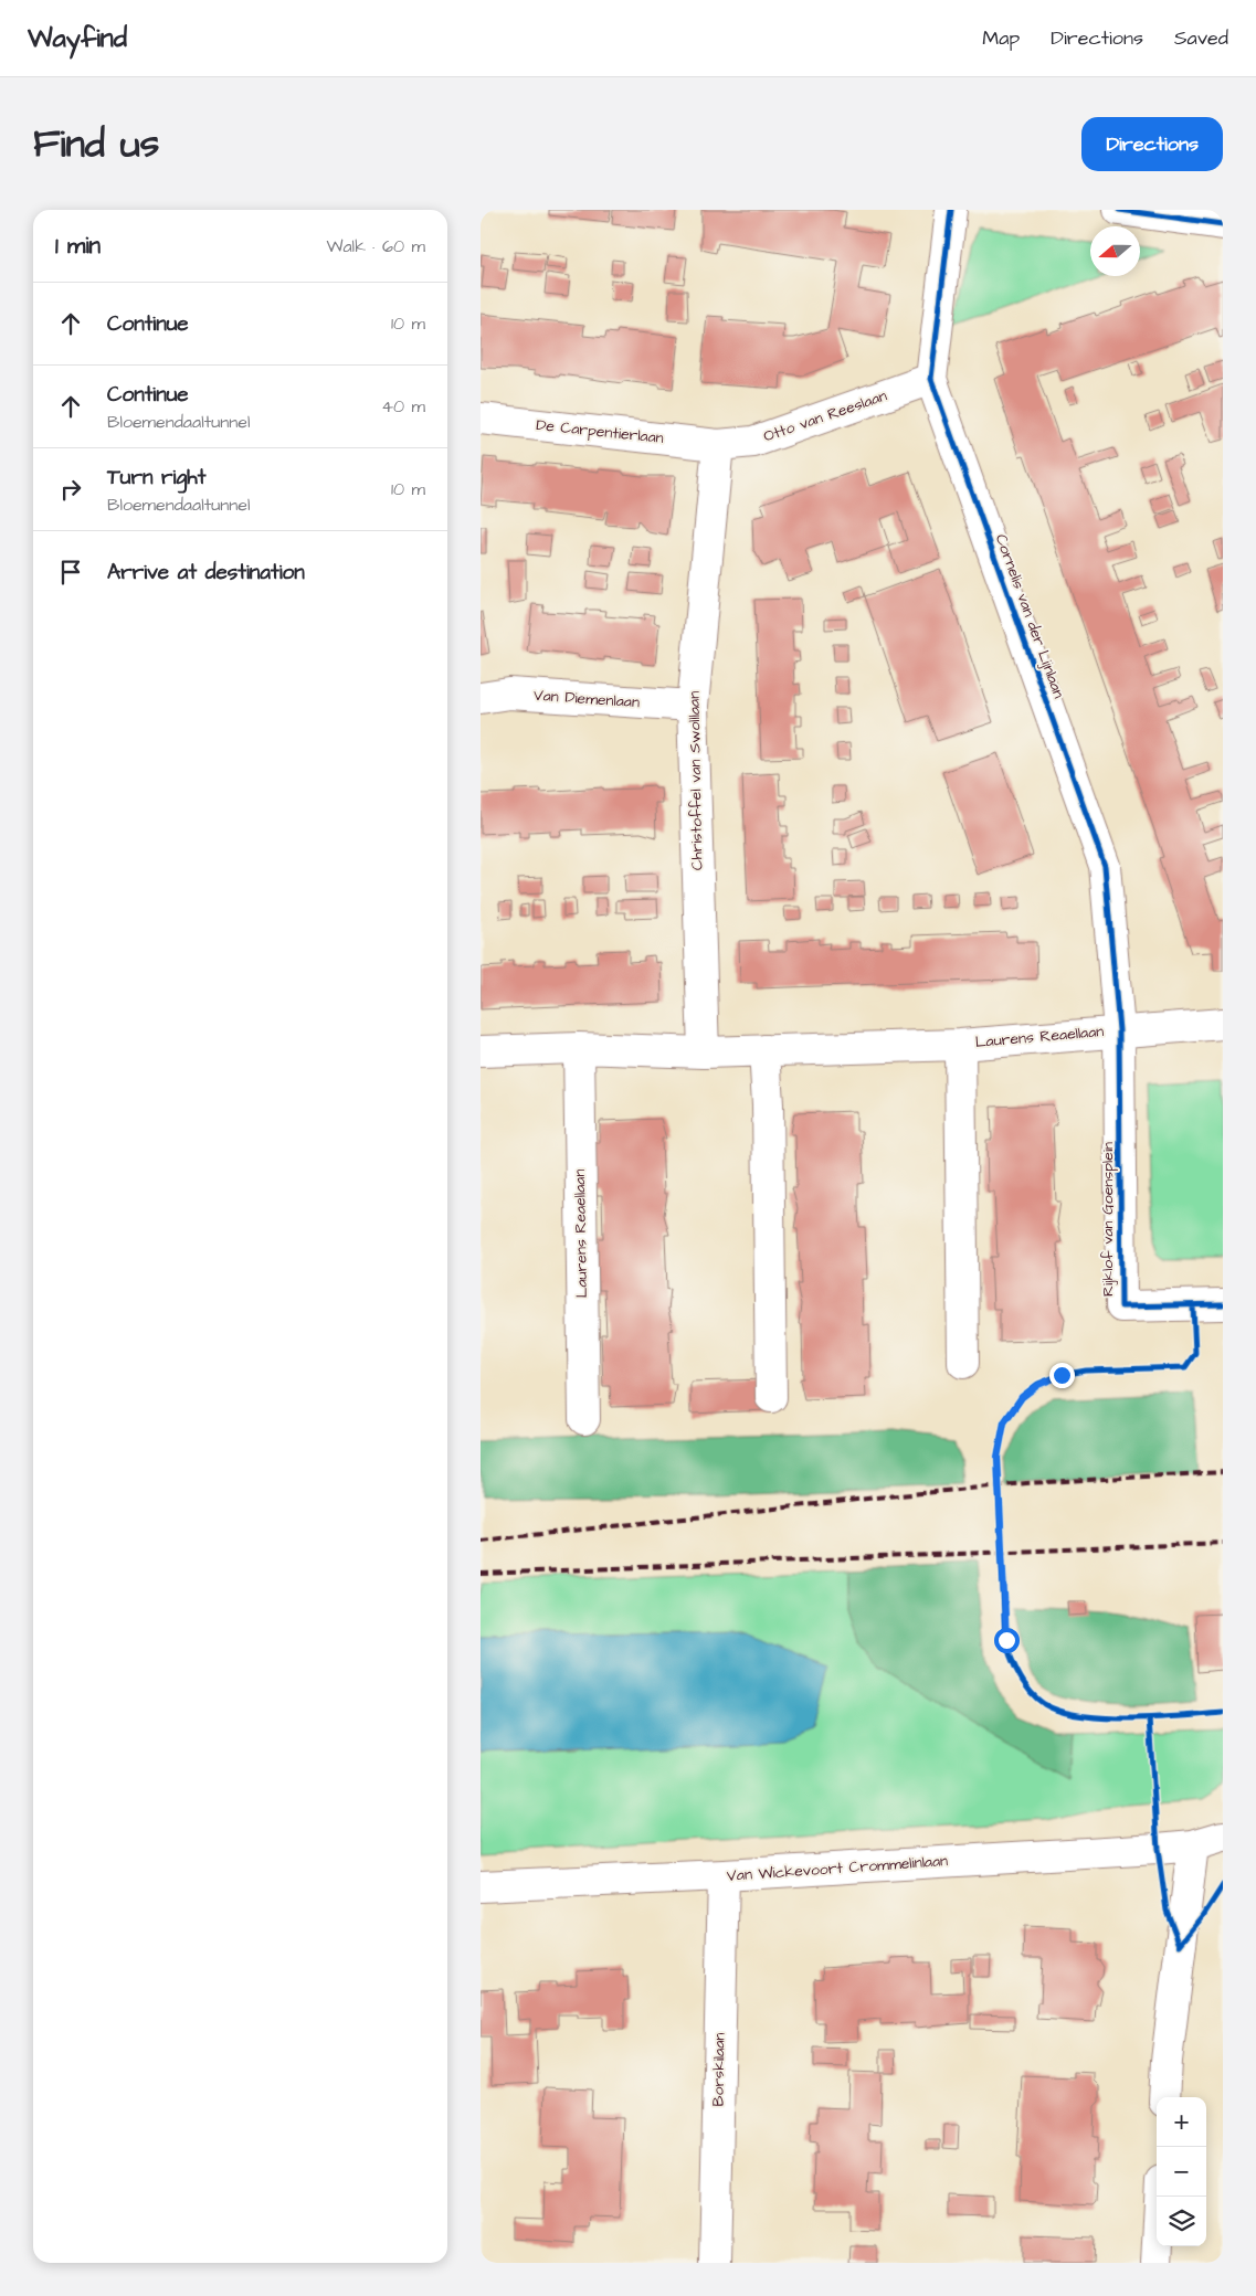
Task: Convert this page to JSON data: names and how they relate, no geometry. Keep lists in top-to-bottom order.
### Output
{
  "streets": {
    "street": [
      "Otto van Reeslaan",
      "De Carpentierlaan",
      "Cornelis van der Lijnlaan",
      "Van Diemenlaan",
      "Christoffel van Swolllaan",
      "Laurens Reaellaan",
      "Rijklof van Goensplein",
      "Van Wickevoort Crommelinlaan",
      "Borskilaan"
    ]
  },
  "crossings": [
    ["Otto van Reeslaan", "De Carpentierlaan"],
    ["Otto van Reeslaan", "Cornelis van der Lijnlaan"],
    ["Otto van Reeslaan", "Christoffel van Swolllaan"],
    ["De Carpentierlaan", "Christoffel van Swolllaan"],
    ["Cornelis van der Lijnlaan", "Laurens Reaellaan"],
    ["Cornelis van der Lijnlaan", "Rijklof van Goensplein"],
    ["Van Diemenlaan", "Christoffel van Swolllaan"],
    ["Christoffel van Swolllaan", "Laurens Reaellaan"],
    ["Laurens Reaellaan", "Rijklof van Goensplein"],
    ["Van Wickevoort Crommelinlaan", "Borskilaan"]
  ],
  "north": "left",
  "page": {
    "header": "Wayfind",
    "nav": ["Map", "Directions", "Saved"],
    "title": "Find us",
    "buttons": "Directions",
    "heading": ["1 min", "Walk · 60 m"],
    "list": [
      ["Continue", "10 m"],
      ["Continue", "Bloemendaaltunnel", "40 m"],
      ["Turn right", "Bloemendaaltunnel", "10 m"],
      "Arrive at destination"
    ],
    "map_buttons": ["+", "−"]
  }
}
